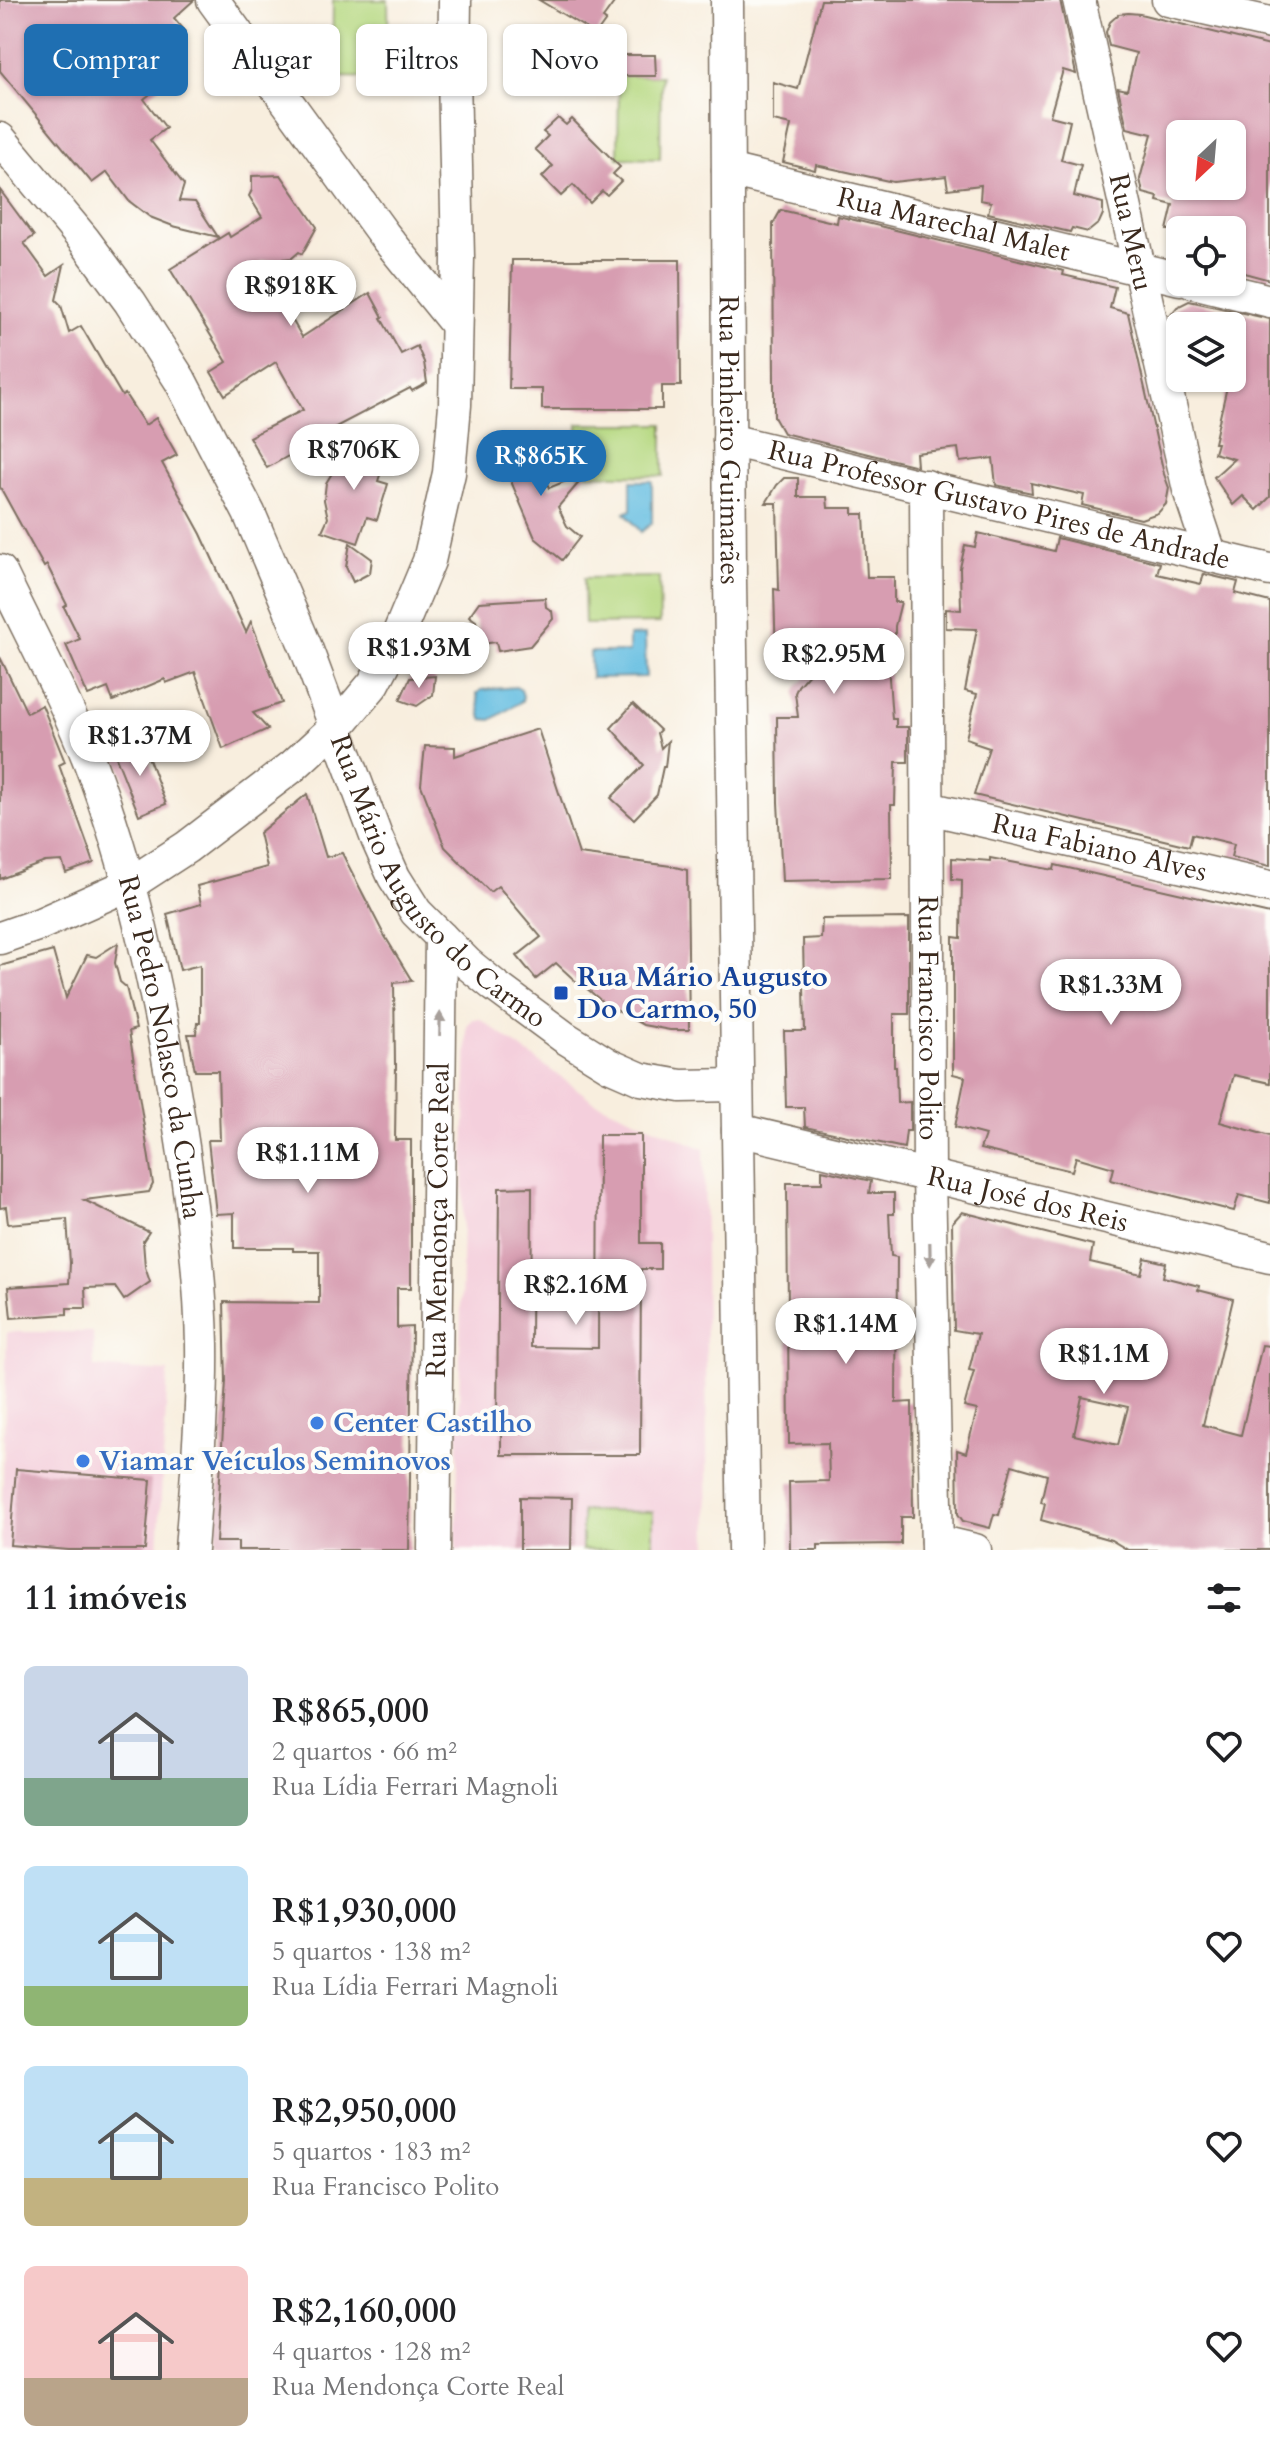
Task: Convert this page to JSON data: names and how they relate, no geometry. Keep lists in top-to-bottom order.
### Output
{
  "streets": {
    "street": [
      "Rua Marechal Malet",
      "Rua Meru",
      "Rua Pinheiro Guimarães",
      "Rua Professor Gustavo Pires de Andrade",
      "Rua Fabiano Alves",
      "Rua Mário Augusto do Carmo",
      "Rua Francisco Polito",
      "Rua Pedro Nolasco da Cunha",
      "Rua José dos Reis",
      "Rua Mendonça Corte Real"
    ]
  },
  "crossings": [
    ["Rua Marechal Malet", "Rua Meru"],
    ["Rua Marechal Malet", "Rua Pinheiro Guimarães"],
    ["Rua Meru", "Rua Professor Gustavo Pires de Andrade"],
    ["Rua Pinheiro Guimarães", "Rua Professor Gustavo Pires de Andrade"],
    ["Rua Pinheiro Guimarães", "Rua Mário Augusto do Carmo"],
    ["Rua Pinheiro Guimarães", "Rua José dos Reis"],
    ["Rua Professor Gustavo Pires de Andrade", "Rua Francisco Polito"],
    ["Rua Fabiano Alves", "Rua Francisco Polito"],
    ["Rua Mário Augusto do Carmo", "Rua Mendonça Corte Real"],
    ["Rua Francisco Polito", "Rua José dos Reis"]
  ],
  "one_way": ["Rua Mendonça Corte Real"],
  "places": {
    "transit": ["Rua Mário Augusto Do Carmo, 50"],
    "other": ["Center Castilho", "Viamar Veículos Seminovos"]
  },
  "north": "bottom left",
  "page": {
    "chip": [
      "Comprar",
      "Alugar",
      "Filtros",
      "Novo"
    ],
    "price": [
      "R$918K",
      "R$706K",
      "R$865K",
      "R$1.93M",
      "R$2.95M",
      "R$1.37M",
      "R$1.33M",
      "R$1.11M",
      "R$2.16M",
      "R$1.14M",
      "R$1.1M"
    ],
    "heading": "11 imóveis",
    "list": [
      {
        "name": "R$865,000",
        "note": "2 quartos · 66 m² · Rua Lídia Ferrari Magnoli"
      },
      {
        "name": "R$1,930,000",
        "note": "5 quartos · 138 m² · Rua Lídia Ferrari Magnoli"
      },
      {
        "name": "R$2,950,000",
        "note": "5 quartos · 183 m² · Rua Francisco Polito"
      },
      {
        "name": "R$2,160,000",
        "note": "4 quartos · 128 m² · Rua Mendonça Corte Real"
      }
    ]
  }
}
